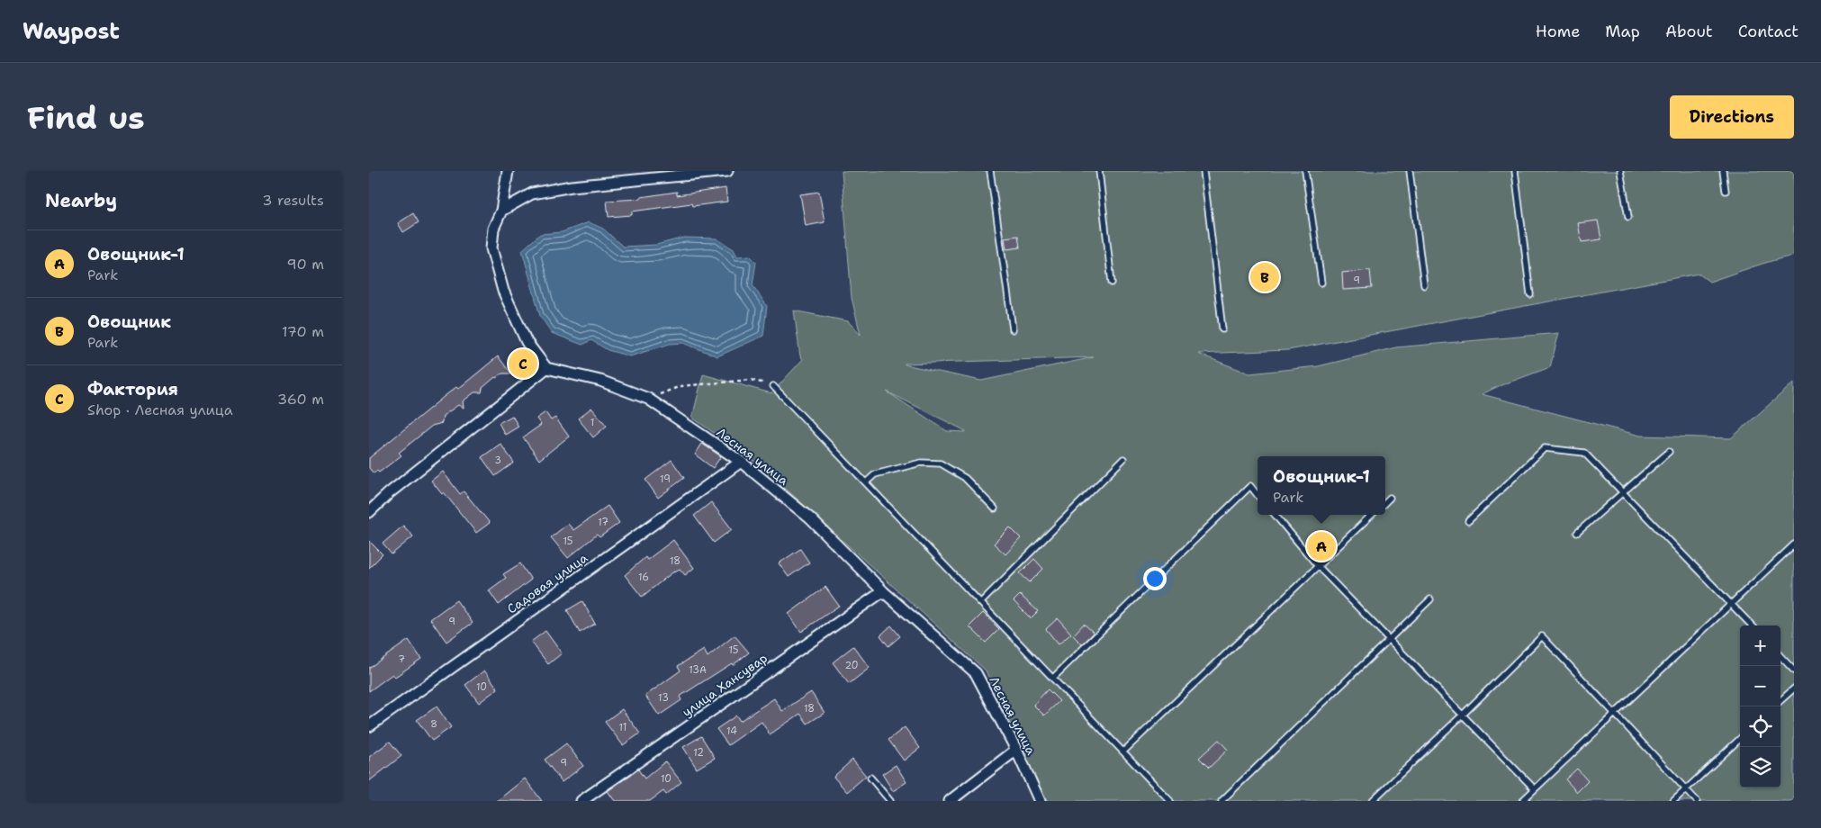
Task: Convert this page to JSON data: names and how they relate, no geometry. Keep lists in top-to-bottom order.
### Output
{
  "streets": {
    "street": ["Лесная улица", "Садовая улица", "улица Хансувар"]
  },
  "crossings": [
    ["Лесная улица", "Садовая улица"],
    ["Лесная улица", "улица Хансувар"]
  ],
  "house_numbers": [
    "9",
    "1",
    "3",
    "19",
    "17",
    "15",
    "18",
    "16",
    "9",
    "15",
    "7",
    "20",
    "13А",
    "10",
    "13",
    "18",
    "8",
    "11",
    "14",
    "12",
    "9",
    "10"
  ],
  "page": {
    "header": "Waypost",
    "nav": [
      "Home",
      "Map",
      "About",
      "Contact"
    ],
    "buttons": "Directions",
    "title": "Find us",
    "heading": ["Nearby", "3 results"],
    "list": [
      {
        "mark": "A",
        "name": "Овощник-1",
        "note": "Park",
        "value": "90 m"
      },
      {
        "mark": "B",
        "name": "Овощник",
        "note": "Park",
        "value": "170 m"
      },
      {
        "mark": "C",
        "name": "Фактория",
        "note": "Shop · Лесная улица",
        "value": "360 m"
      }
    ],
    "pins": ["B", "C", "A"],
    "popup": ["Овощник-1", "Park"],
    "map_buttons": ["+", "−"]
  }
}
